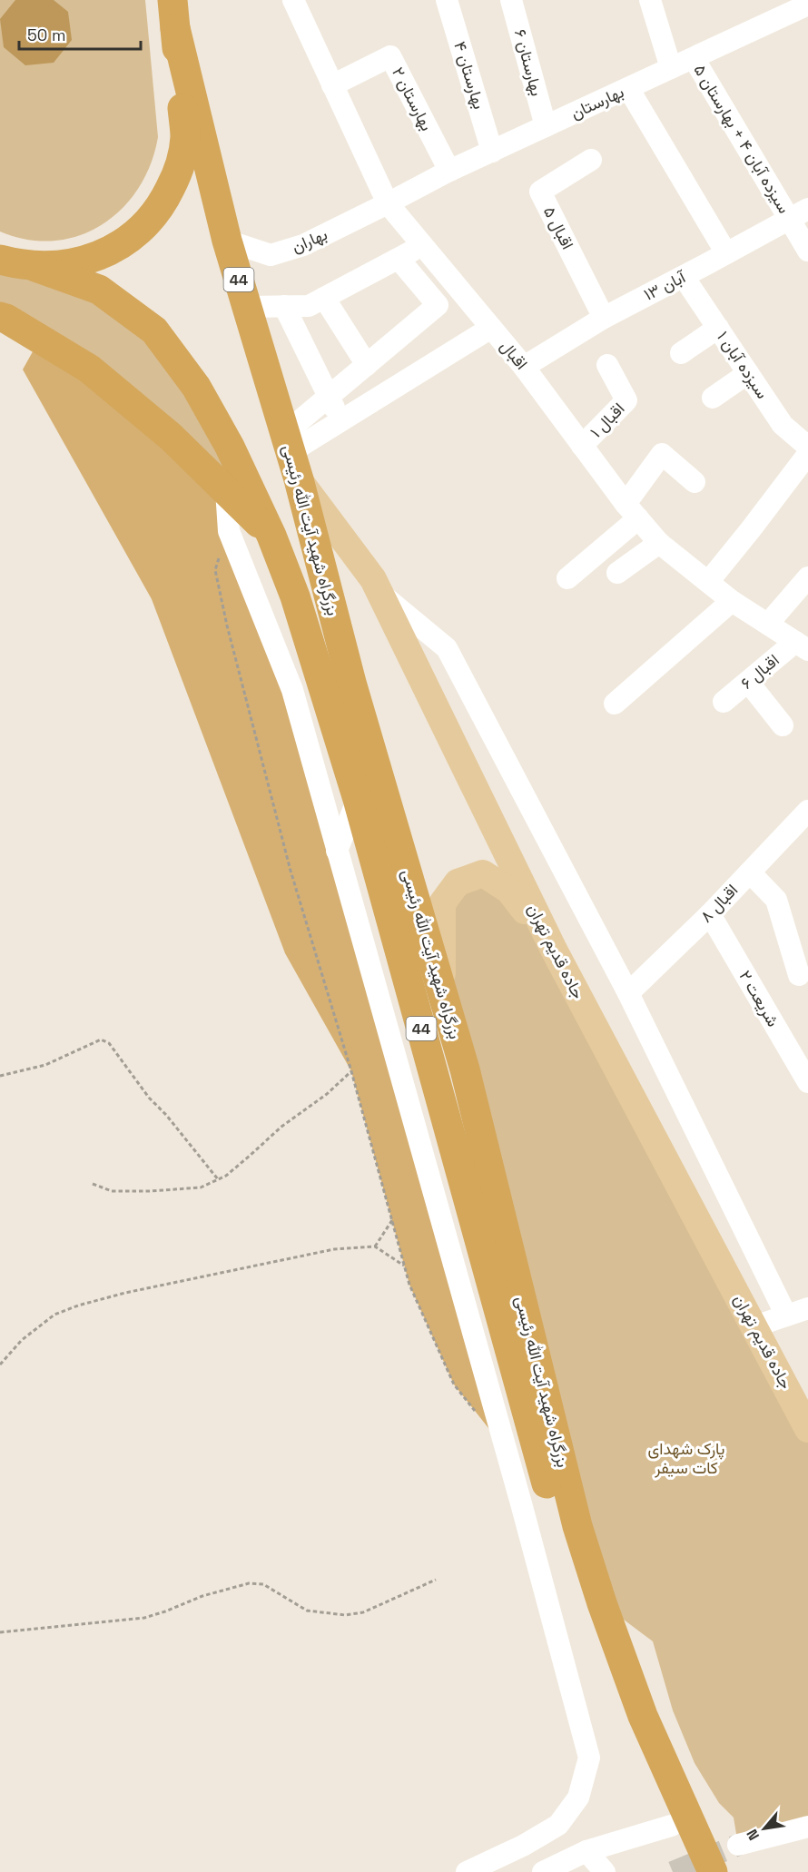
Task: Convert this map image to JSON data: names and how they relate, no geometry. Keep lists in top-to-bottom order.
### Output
{
  "streets": {
    "highway": ["44", "بزرگراه شهید آیت الله رئیسی"],
    "main road": ["جاده قدیم تهران"],
    "street": [
      "بهارستان ۶",
      "بهارستان ۴",
      "بهارستان ۲",
      "بهارستان",
      "سیزده آبان ۴ + بهارستان ۵",
      "اقبال ۵",
      "بهاران",
      "۱۳ آبان",
      "اقبال",
      "سیزده آبان ۱",
      "اقبال ۱",
      "اقبال ۶",
      "اقبال ۸",
      "شریعت ۲"
    ]
  },
  "crossings": [
    ["بهارستان ۶", "بهارستان"],
    ["بهارستان ۴", "بهارستان"],
    ["بهارستان ۲", "بهارستان"],
    ["بهارستان ۲", "اقبال"],
    ["بهارستان", "سیزده آبان ۴ + بهارستان ۵"],
    ["بهارستان", "بهاران"],
    ["بهارستان", "اقبال"],
    ["سیزده آبان ۴ + بهارستان ۵", "۱۳ آبان"],
    ["اقبال ۵", "۱۳ آبان"],
    ["بهاران", "اقبال"],
    ["بهاران", "بزرگراه شهید آیت الله رئیسی"],
    ["44", "بزرگراه شهید آیت الله رئیسی"],
    ["۱۳ آبان", "اقبال"],
    ["۱۳ آبان", "سیزده آبان ۱"],
    ["اقبال", "اقبال ۱"],
    ["اقبال", "اقبال ۶"],
    ["بزرگراه شهید آیت الله رئیسی", "جاده قدیم تهران"],
    ["اقبال ۸", "شریعت ۲"]
  ],
  "parks": ["پارک شهدای کات سیفر"],
  "scale_bar": "50 m",
  "north": "bottom left"
}
